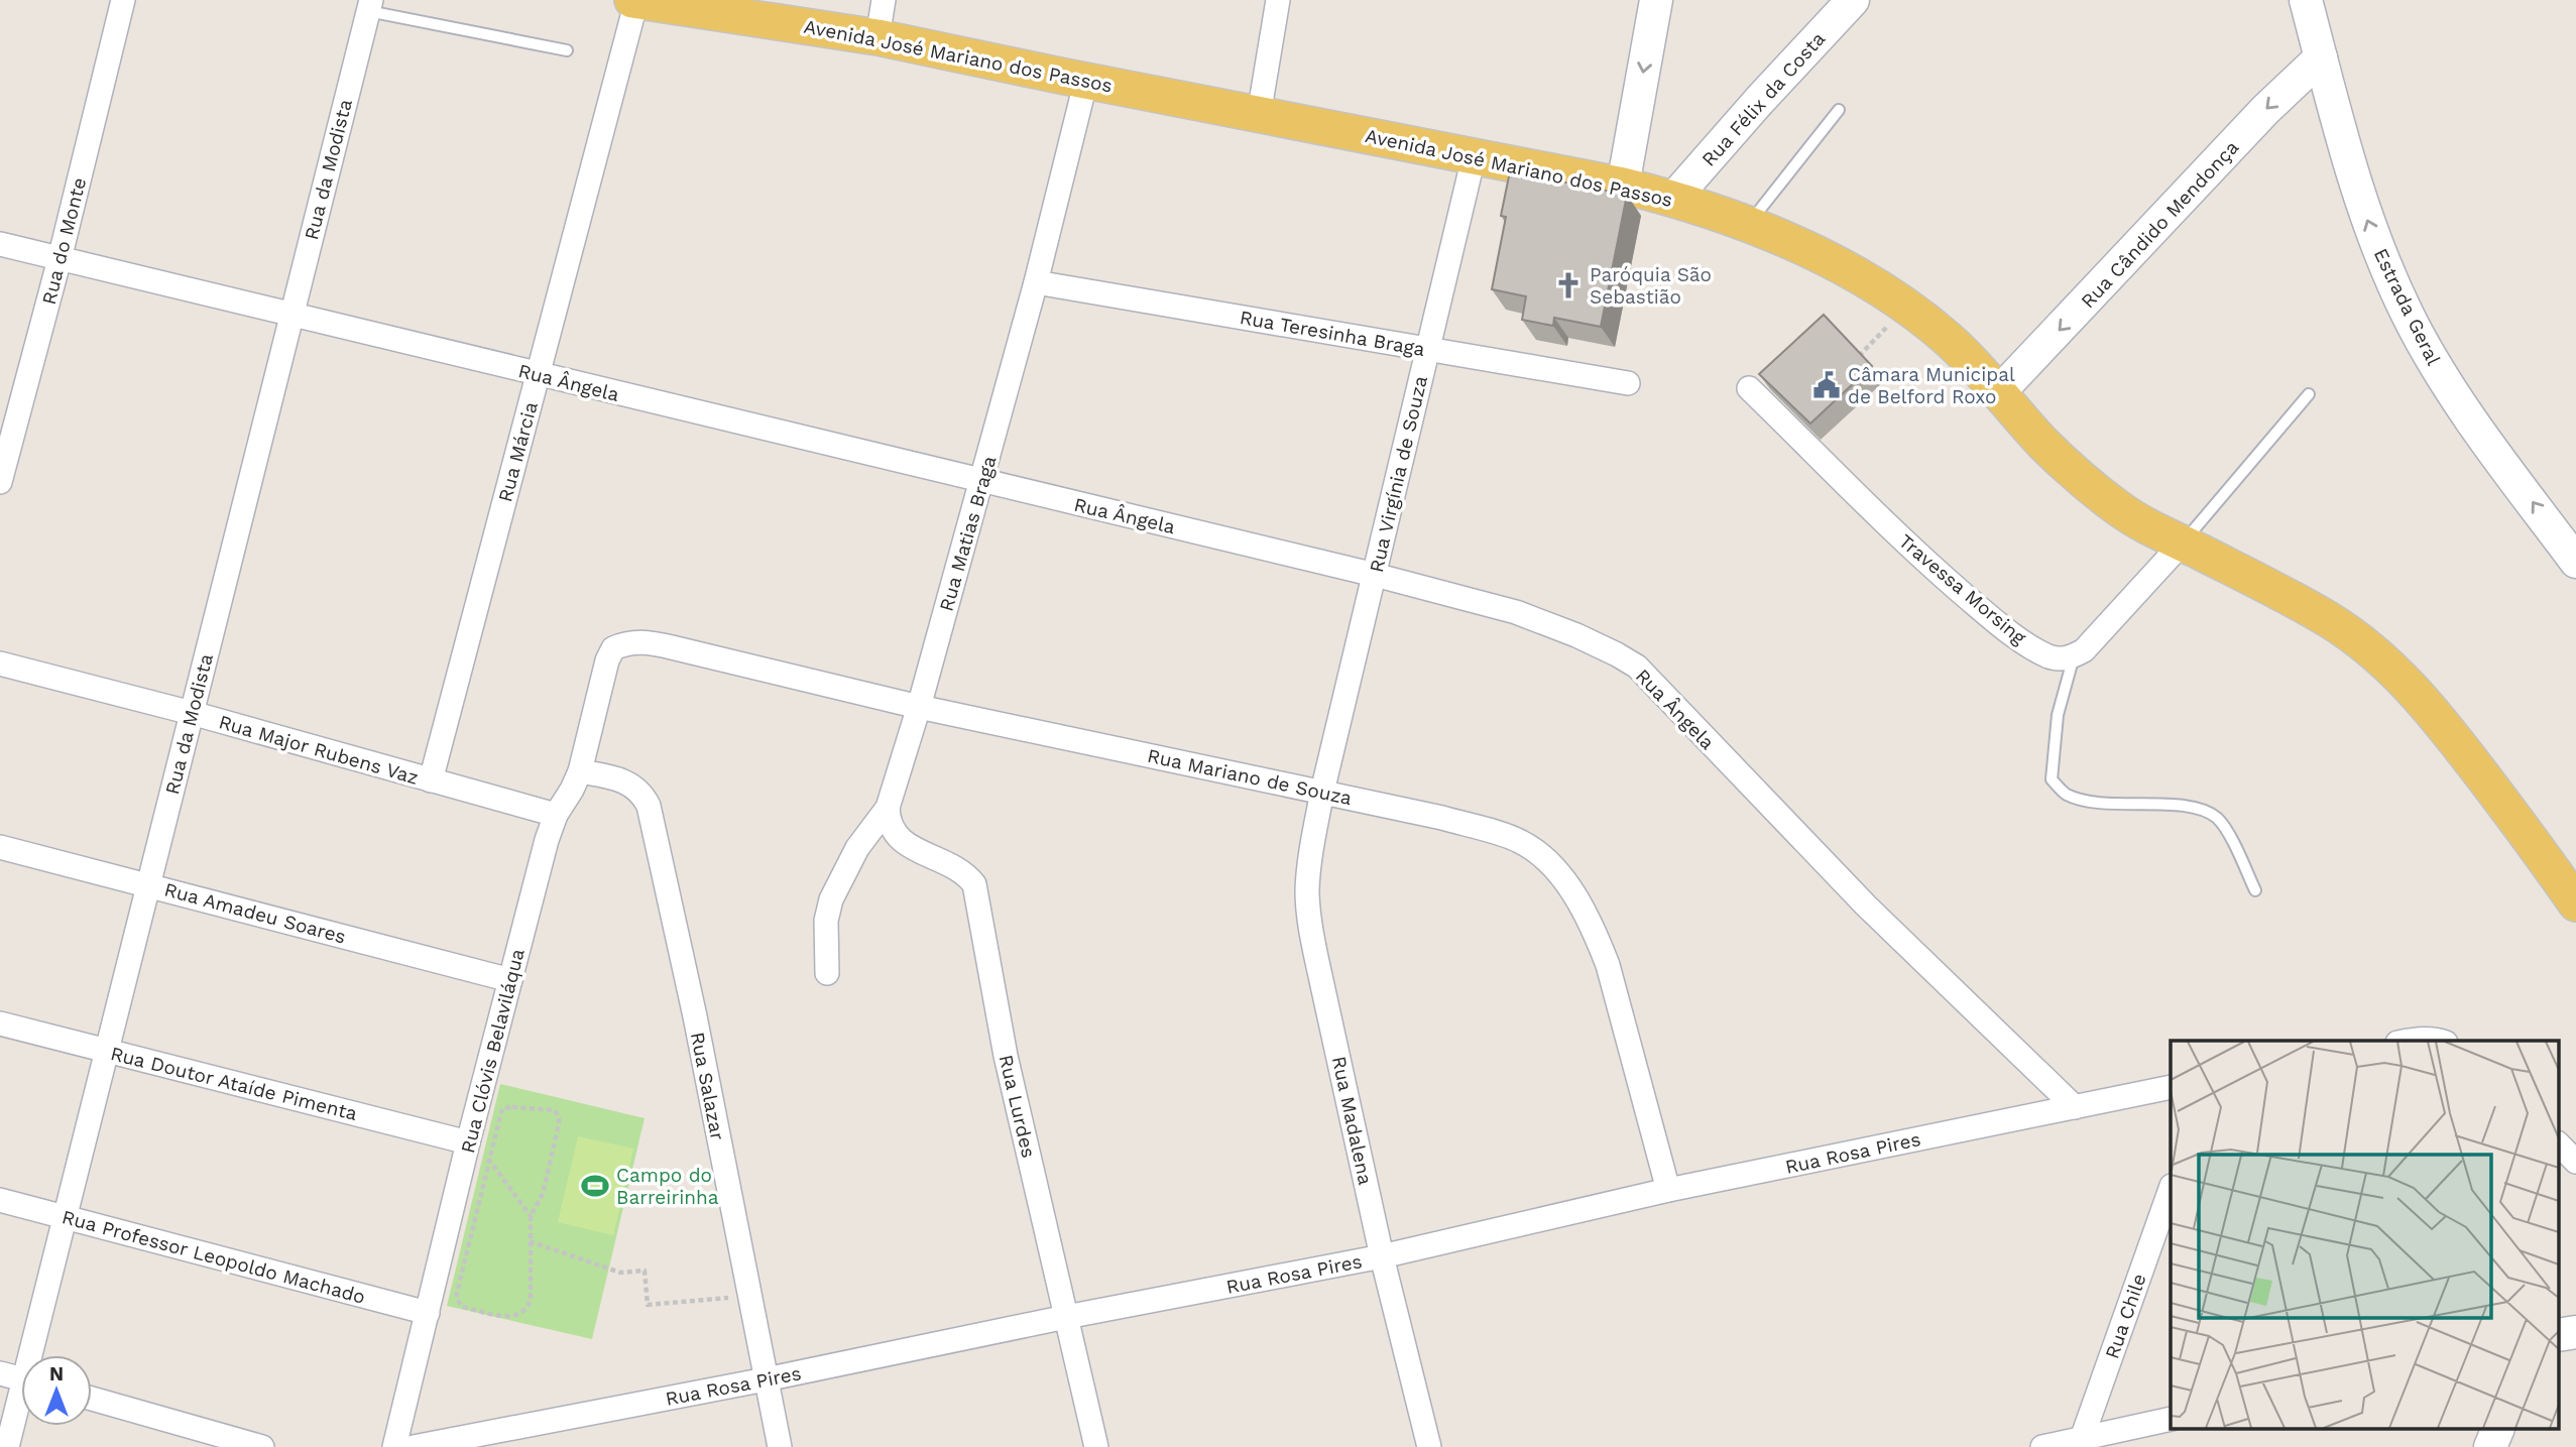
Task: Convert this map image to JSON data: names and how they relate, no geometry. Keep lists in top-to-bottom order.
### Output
{
  "streets": {
    "main road": ["Avenida José Mariano dos Passos"],
    "street": [
      "Rua Félix da Costa",
      "Rua da Modista",
      "Rua Cândido Mendonça",
      "Rua do Monte",
      "Estrada Geral",
      "Rua Teresinha Braga",
      "Rua Ângela",
      "Rua Márcia",
      "Rua Virgínia de Souza",
      "Rua Matias Braga",
      "Travessa Morsing",
      "Rua Major Rubens Vaz",
      "Rua Mariano de Souza",
      "Rua Amadeu Soares",
      "Rua Clóvis Belaviláqua",
      "Rua Doutor Ataíde Pimenta",
      "Rua Salazar",
      "Rua Lurdes",
      "Rua Madalena",
      "Rua Rosa Pires",
      "Rua Professor Leopoldo Machado",
      "Rua Chile"
    ]
  },
  "crossings": [
    ["Avenida José Mariano dos Passos", "Rua Félix da Costa"],
    ["Avenida José Mariano dos Passos", "Rua Cândido Mendonça"],
    ["Avenida José Mariano dos Passos", "Rua Márcia"],
    ["Avenida José Mariano dos Passos", "Rua Virgínia de Souza"],
    ["Avenida José Mariano dos Passos", "Rua Matias Braga"],
    ["Rua da Modista", "Rua Ângela"],
    ["Rua da Modista", "Rua Major Rubens Vaz"],
    ["Rua da Modista", "Rua Amadeu Soares"],
    ["Rua da Modista", "Rua Doutor Ataíde Pimenta"],
    ["Rua da Modista", "Rua Professor Leopoldo Machado"],
    ["Rua Cândido Mendonça", "Estrada Geral"],
    ["Rua do Monte", "Rua Ângela"],
    ["Rua Teresinha Braga", "Rua Virgínia de Souza"],
    ["Rua Teresinha Braga", "Rua Matias Braga"],
    ["Rua Ângela", "Rua Márcia"],
    ["Rua Ângela", "Rua Virgínia de Souza"],
    ["Rua Ângela", "Rua Matias Braga"],
    ["Rua Ângela", "Rua Rosa Pires"],
    ["Rua Márcia", "Rua Major Rubens Vaz"],
    ["Rua Virgínia de Souza", "Rua Mariano de Souza"],
    ["Rua Virgínia de Souza", "Rua Madalena"],
    ["Rua Matias Braga", "Rua Mariano de Souza"],
    ["Rua Matias Braga", "Rua Lurdes"],
    ["Rua Major Rubens Vaz", "Rua Clóvis Belaviláqua"],
    ["Rua Mariano de Souza", "Rua Clóvis Belaviláqua"],
    ["Rua Mariano de Souza", "Rua Madalena"],
    ["Rua Mariano de Souza", "Rua Rosa Pires"],
    ["Rua Amadeu Soares", "Rua Clóvis Belaviláqua"],
    ["Rua Clóvis Belaviláqua", "Rua Doutor Ataíde Pimenta"],
    ["Rua Clóvis Belaviláqua", "Rua Salazar"],
    ["Rua Clóvis Belaviláqua", "Rua Professor Leopoldo Machado"],
    ["Rua Salazar", "Rua Rosa Pires"],
    ["Rua Lurdes", "Rua Rosa Pires"],
    ["Rua Madalena", "Rua Rosa Pires"]
  ],
  "one_way": ["Rua Cândido Mendonça", "Estrada Geral"],
  "places": {
    "church": ["Paróquia São Sebastião"],
    "public building": ["Câmara Municipal de Belford Roxo"],
    "sports": ["Campo do Barreirinha"]
  },
  "north": "top"
}
